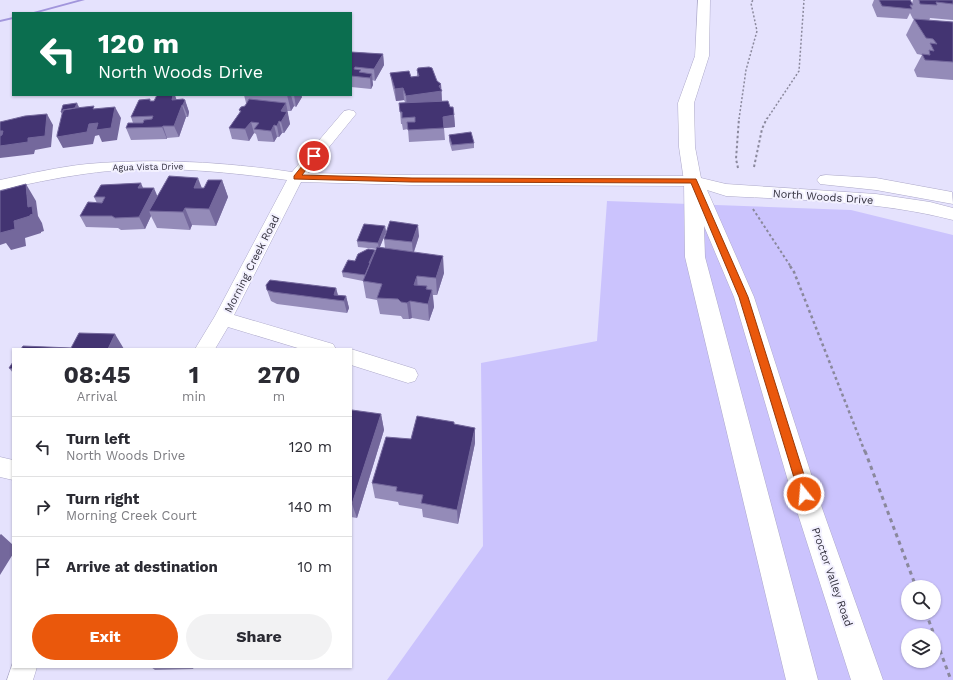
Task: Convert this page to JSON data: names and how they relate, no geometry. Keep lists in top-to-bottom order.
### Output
{
  "streets": {
    "street": [
      "Agua Vista Drive",
      "North Woods Drive",
      "Morning Creek Road",
      "Proctor Valley Road"
    ]
  },
  "crossings": [
    ["Agua Vista Drive", "North Woods Drive"],
    ["Agua Vista Drive", "Morning Creek Road"],
    ["North Woods Drive", "Morning Creek Road"],
    ["North Woods Drive", "Proctor Valley Road"]
  ],
  "page": {
    "turn": ["120 m", "North Woods Drive"],
    "eta": [
      "08:45",
      "Arrival",
      "1",
      "min",
      "270",
      "m"
    ],
    "list": [
      {
        "name": "Turn left",
        "note": "North Woods Drive",
        "value": "120 m"
      },
      {
        "name": "Turn right",
        "note": "Morning Creek Court",
        "value": "140 m"
      },
      {
        "name": "Arrive at destination",
        "value": "10 m"
      }
    ],
    "buttons": ["Exit", "Share"]
  }
}
